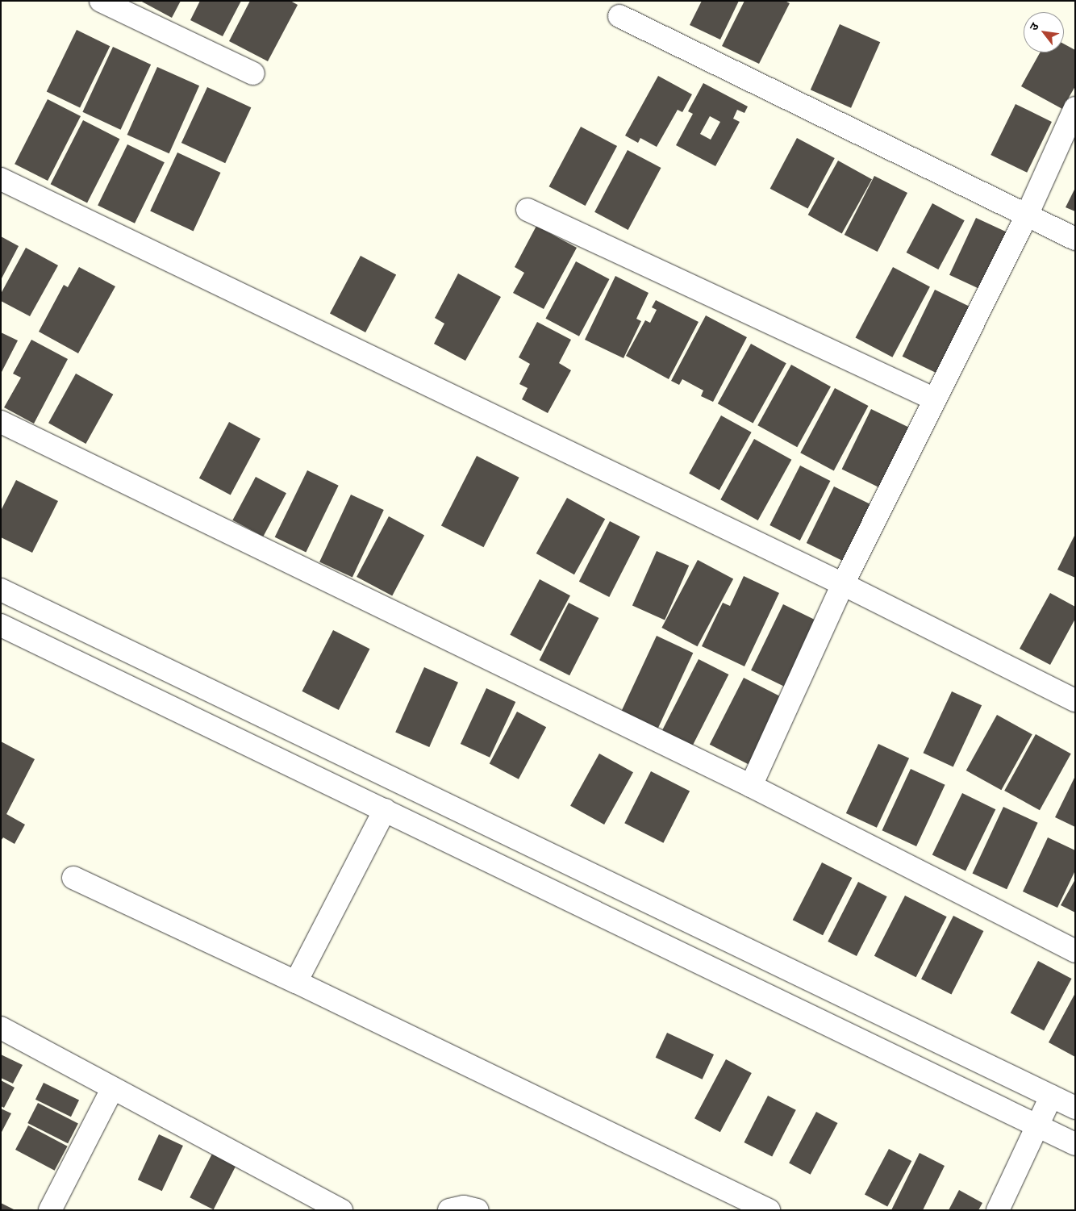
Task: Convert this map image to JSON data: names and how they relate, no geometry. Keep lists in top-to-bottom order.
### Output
{
  "north": "top left"
}
